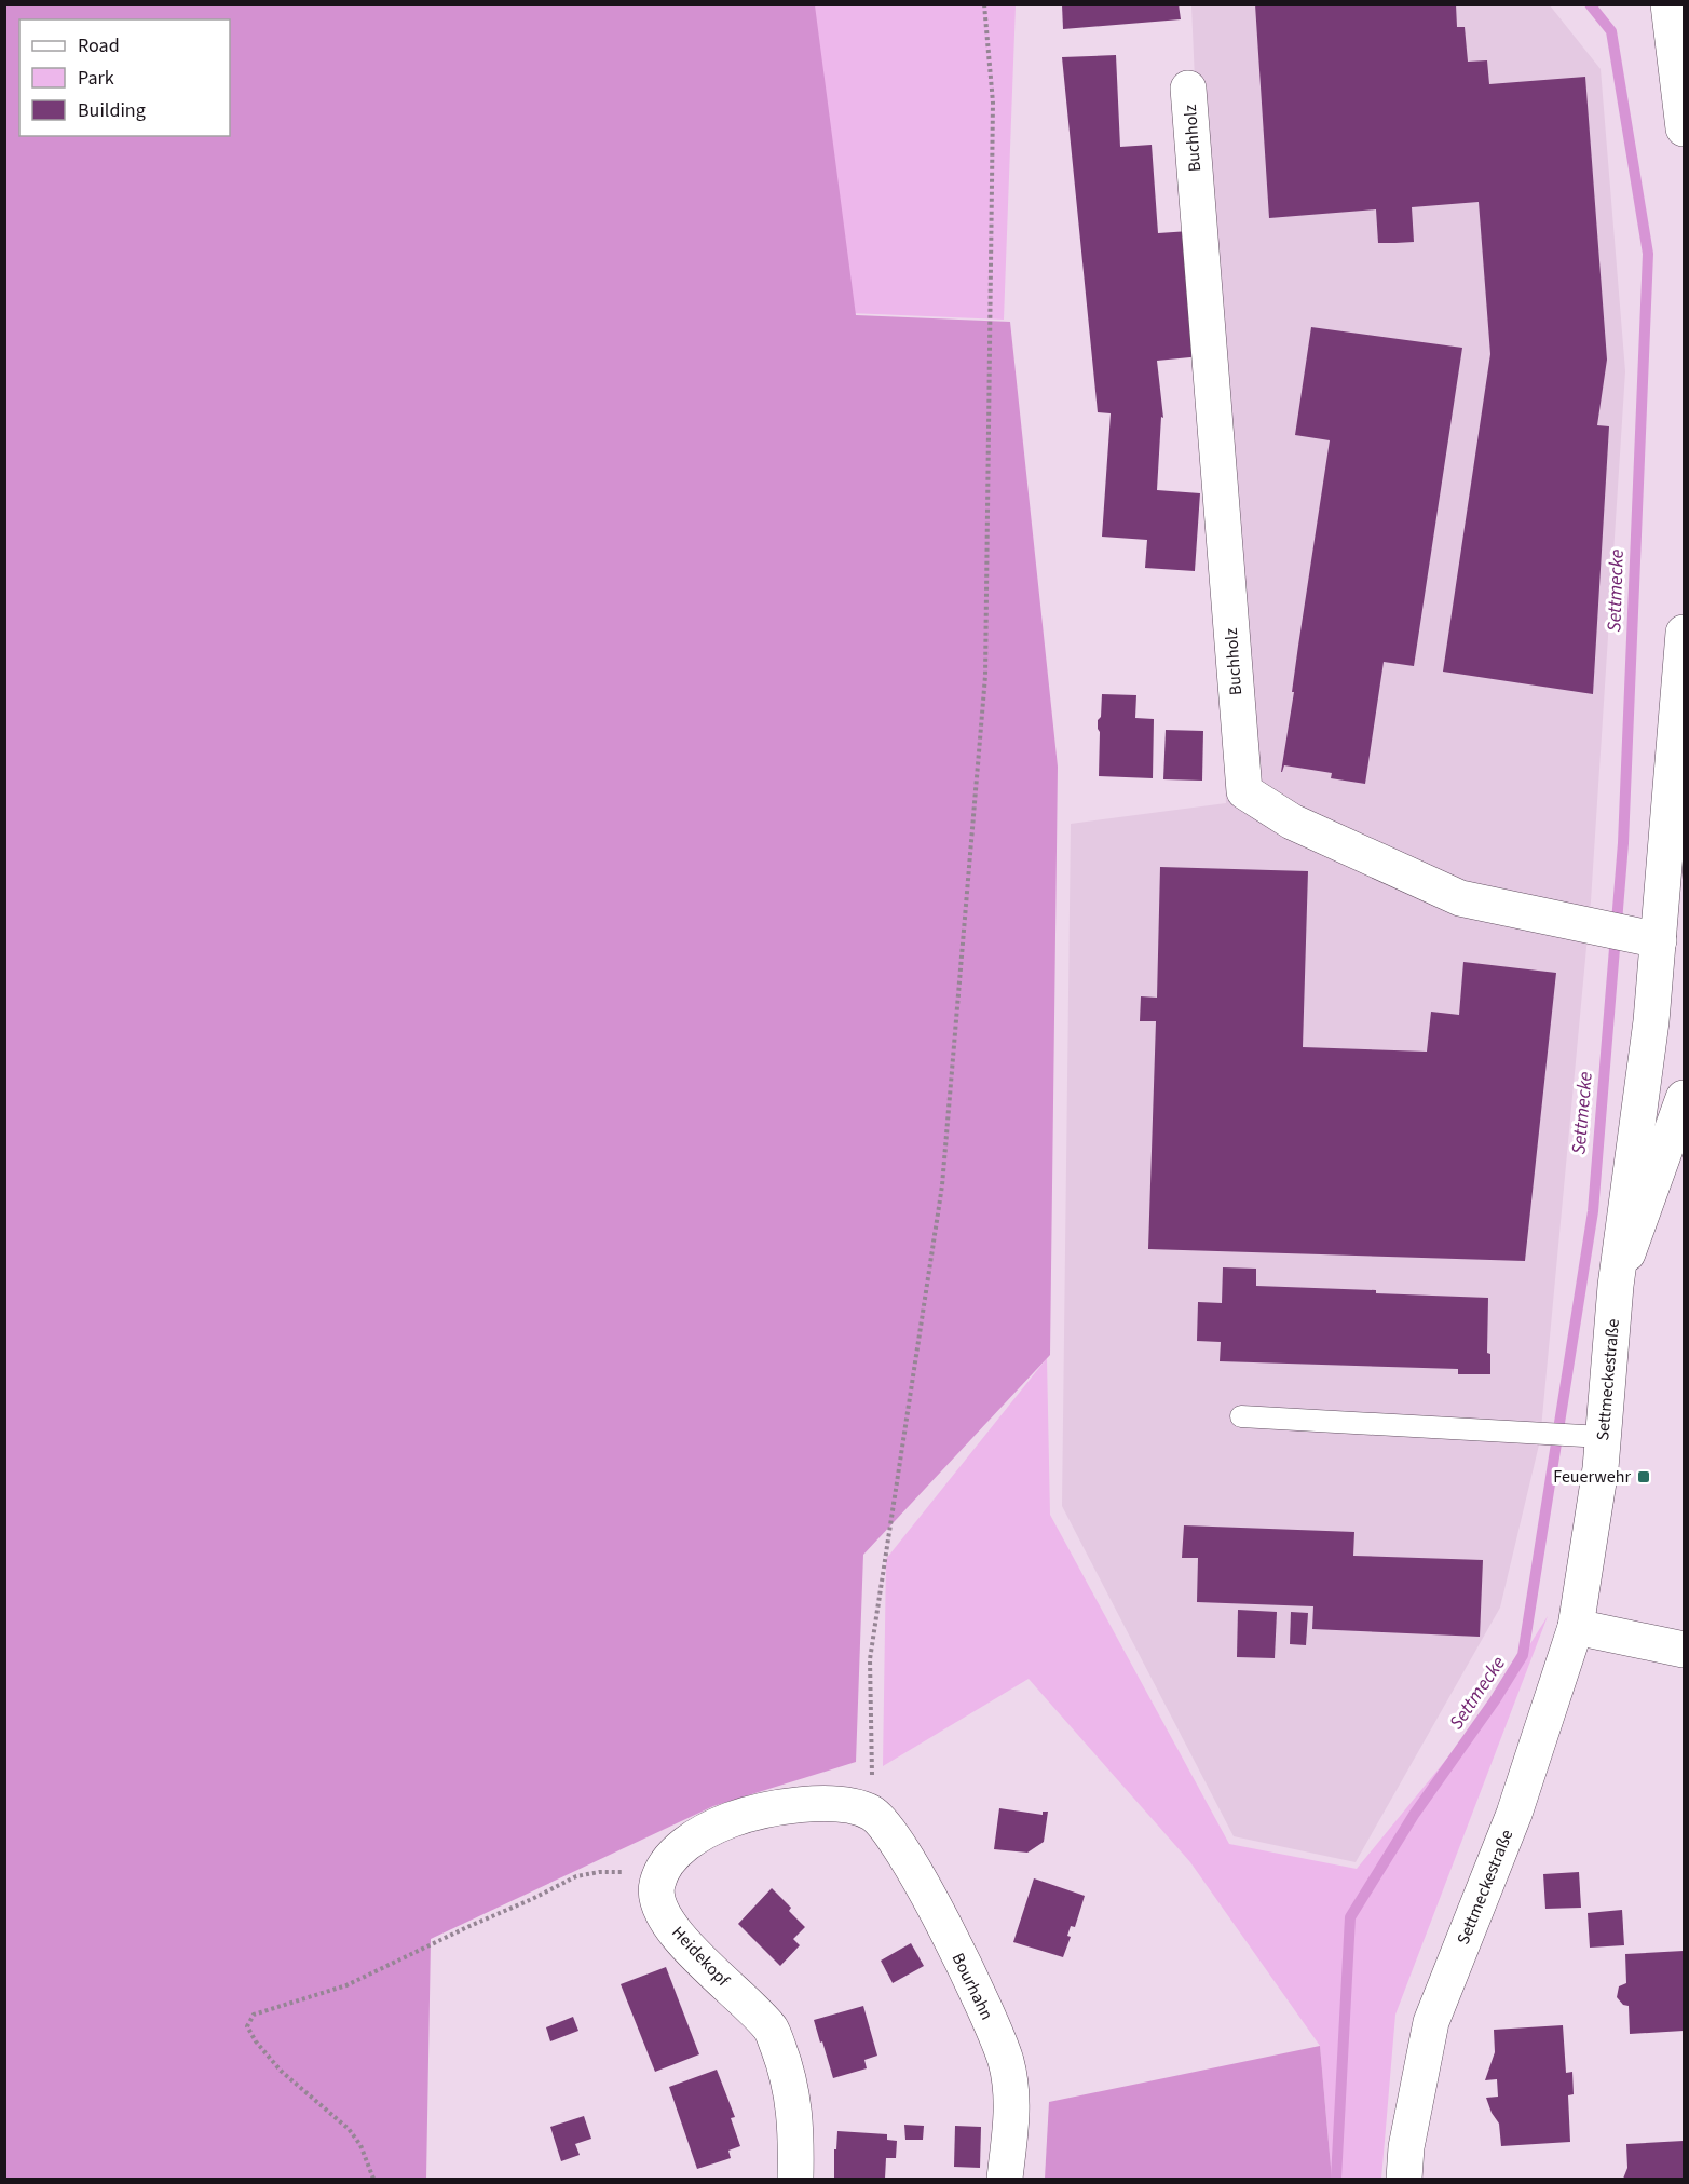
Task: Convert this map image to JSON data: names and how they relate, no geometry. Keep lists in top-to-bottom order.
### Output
{
  "streets": {
    "street": [
      "Buchholz",
      "Settmeckestraße",
      "Heidekopf",
      "Bourhahn"
    ]
  },
  "crossings": [
    ["Buchholz", "Settmeckestraße"]
  ],
  "water": ["Settmecke"],
  "places": {
    "transit": ["Feuerwehr"]
  },
  "legend": ["Road", "Park", "Building"]
}
